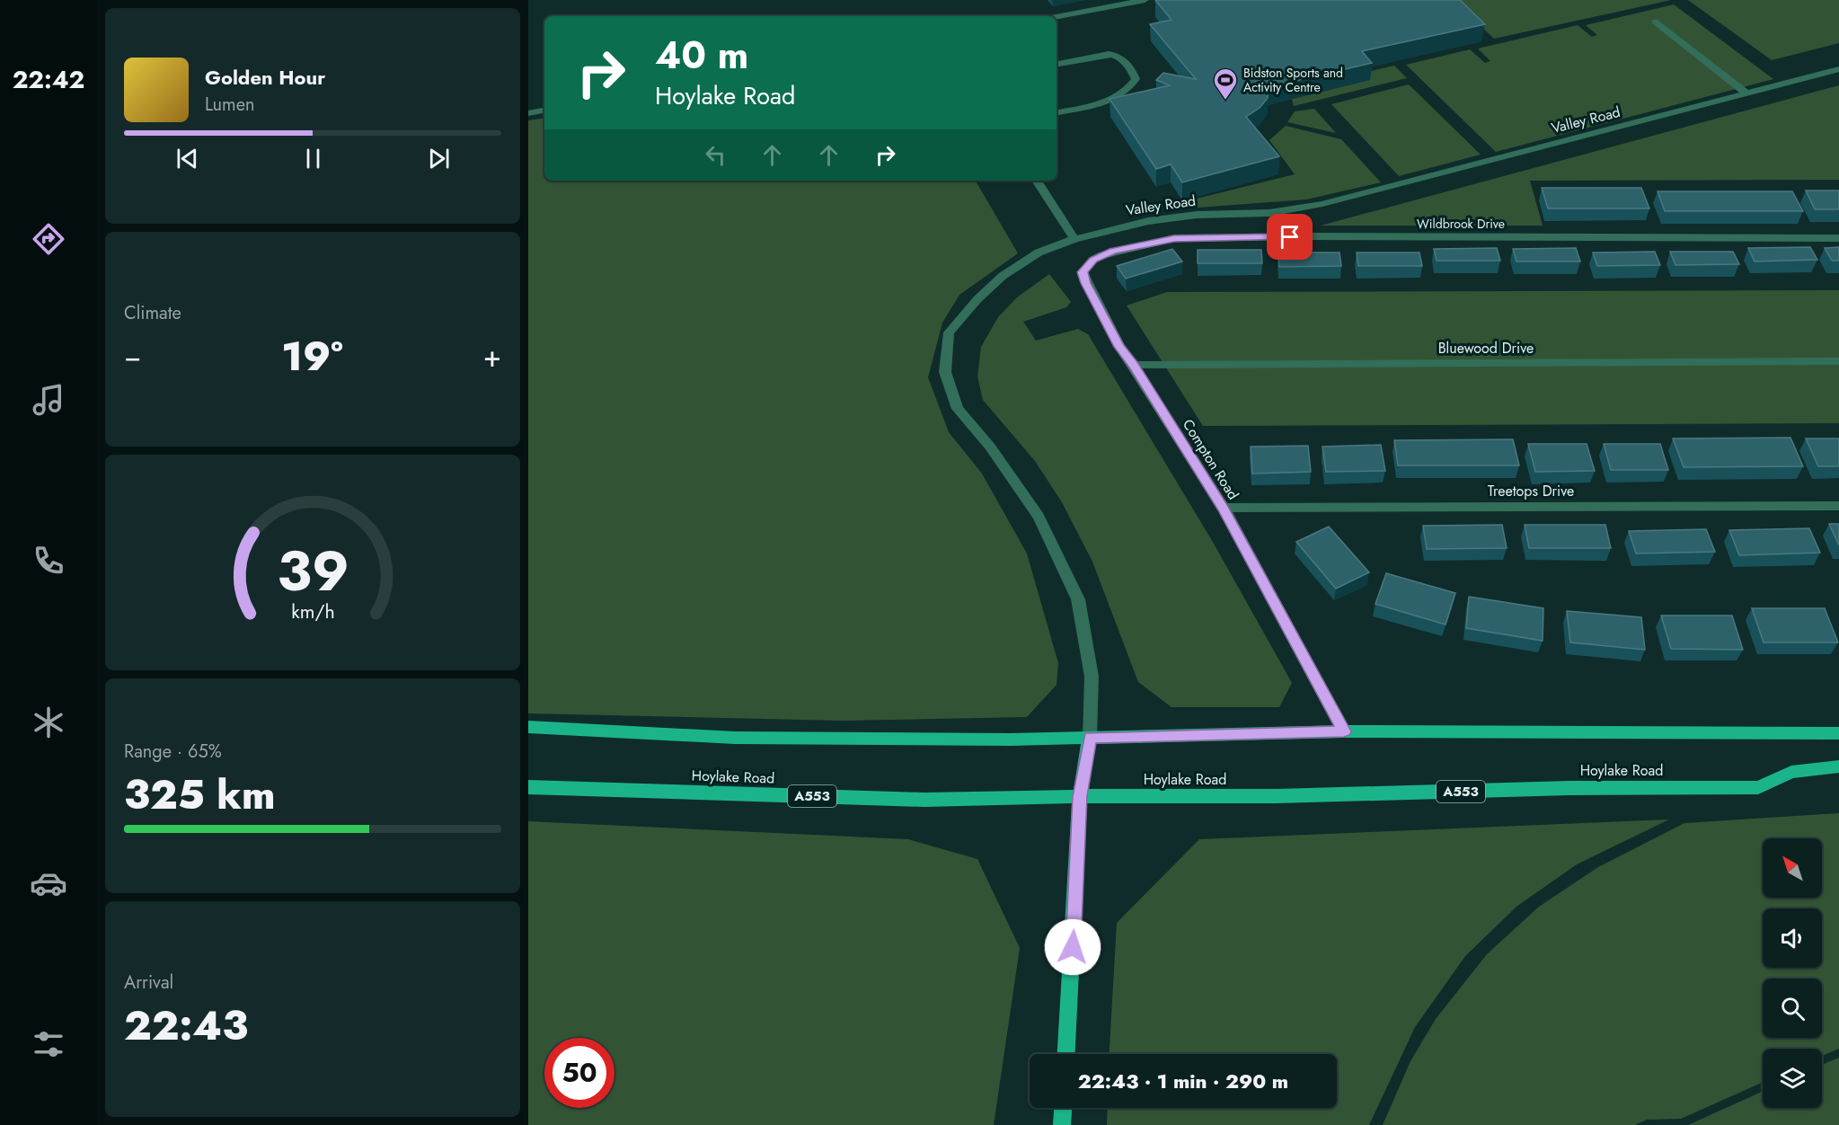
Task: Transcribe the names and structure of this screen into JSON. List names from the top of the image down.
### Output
{
  "streets": {
    "main road": ["Hoylake Road", "A553"],
    "street": [
      "Valley Road",
      "Wildbrook Drive",
      "Bluewood Drive",
      "Compton Road",
      "Treetops Drive"
    ]
  },
  "crossings": [
    ["Wildbrook Drive", "Compton Road"],
    ["Bluewood Drive", "Compton Road"],
    ["Compton Road", "Treetops Drive"]
  ],
  "places": {
    "sports": ["Bidston Sports and Activity Centre"]
  },
  "north": "top left",
  "page": {
    "tabs": "22:42",
    "turn": ["40 m", "Hoylake Road"],
    "song": ["Golden Hour", "Lumen"],
    "tile": [
      "Climate",
      ["Range · 65%", "325 km"],
      ["Arrival", "22:43"]
    ],
    "heat": ["−", "19°", "+"],
    "limit": "50",
    "trip": "22:43 · 1 min · 290 m",
    "gauge": ["39", "km/h"]
  }
}
